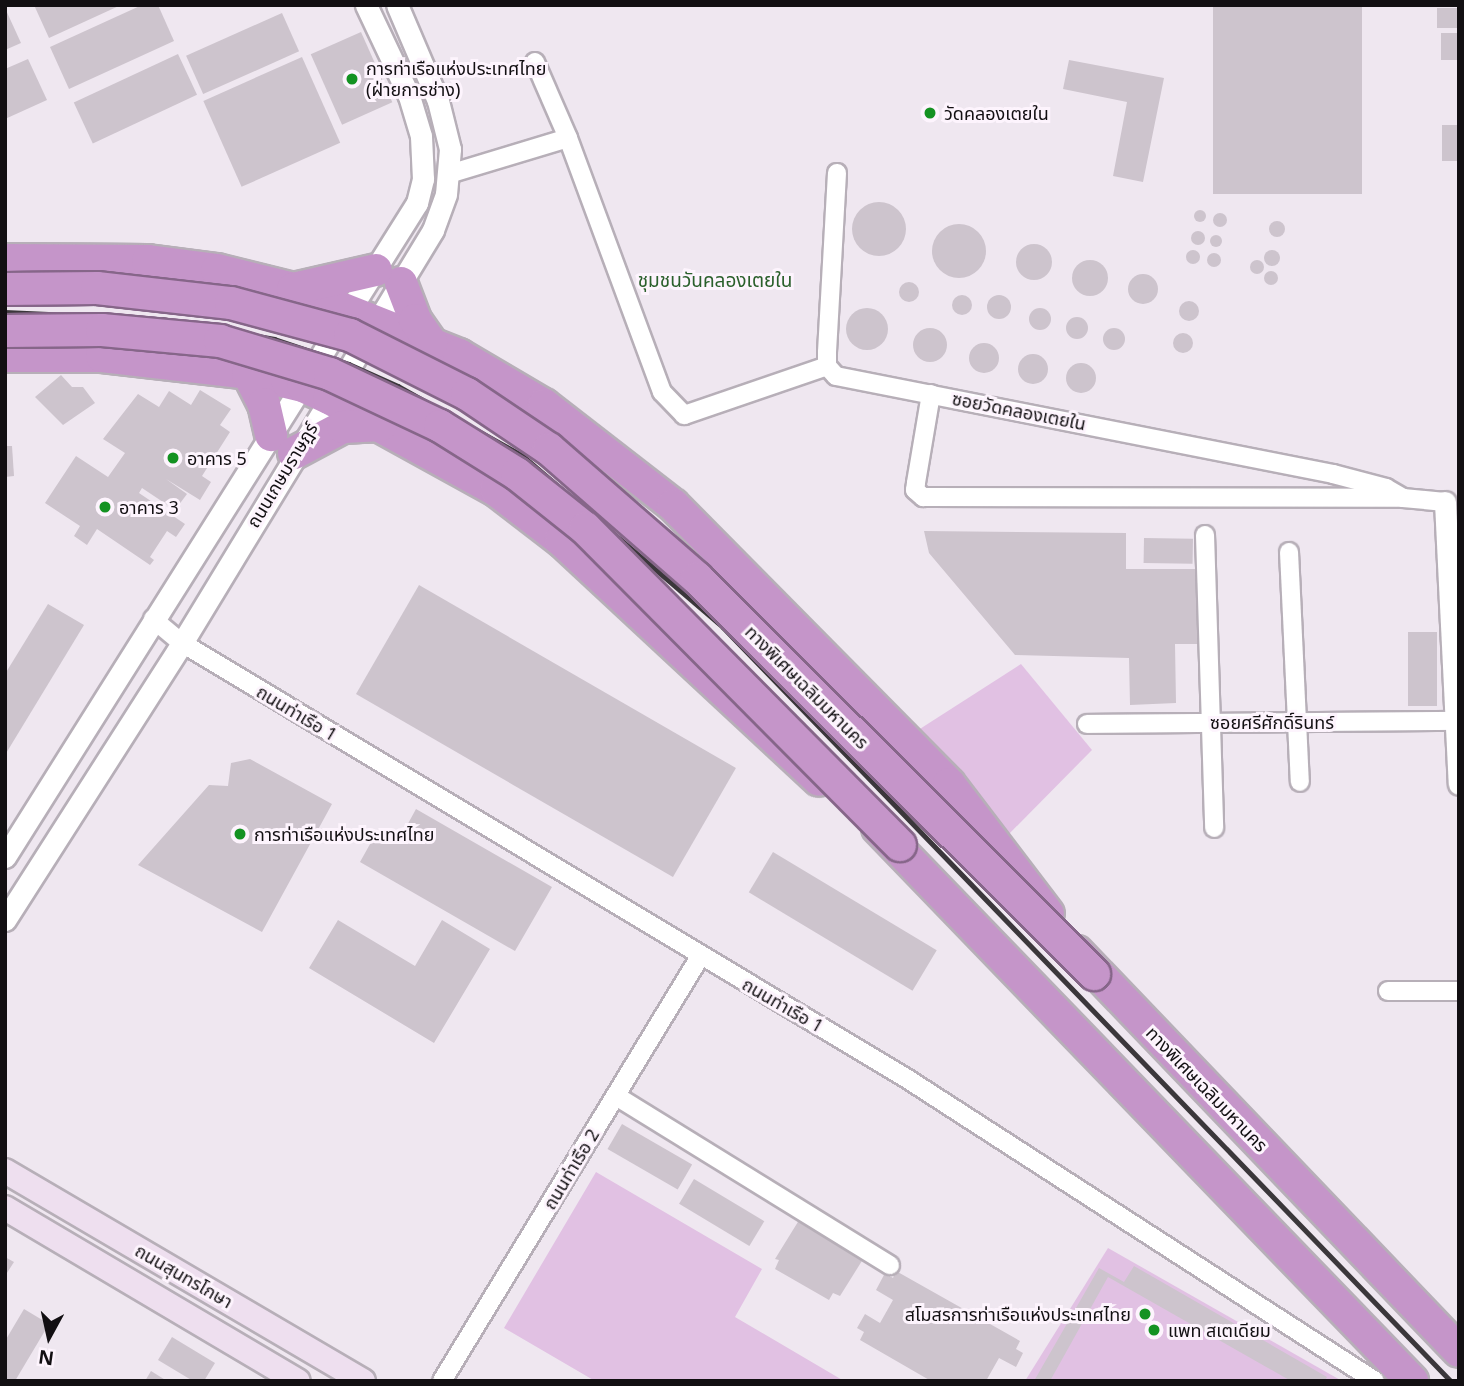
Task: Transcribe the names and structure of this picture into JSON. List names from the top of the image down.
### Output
{
  "streets": {
    "highway": ["ทางพิเศษเฉลิมมหานคร"],
    "main road": ["ถนนสุนทรโกษา"],
    "street": [
      "ซอยวัดคลองเตยใน",
      "ถนนเกษมราษฎร์",
      "ถนนท่าเรือ 1",
      "ซอยศรีศักดิ์รินทร์",
      "ถนนท่าเรือ 2"
    ]
  },
  "crossings": [
    ["ถนนเกษมราษฎร์", "ถนนท่าเรือ 1"],
    ["ถนนท่าเรือ 1", "ถนนท่าเรือ 2"]
  ],
  "districts": ["ชุมชนวันคลองเตยใน"],
  "places": [
    "การท่าเรือแห่งประเทศไทย (ฝ่ายการช่าง)",
    "วัดคลองเตยใน",
    "อาคาร 5",
    "อาคาร 3",
    "การท่าเรือแห่งประเทศไทย",
    "สโมสรการท่าเรือแห่งประเทศไทย",
    "แพท สเตเดียม"
  ],
  "north": "bottom"
}
